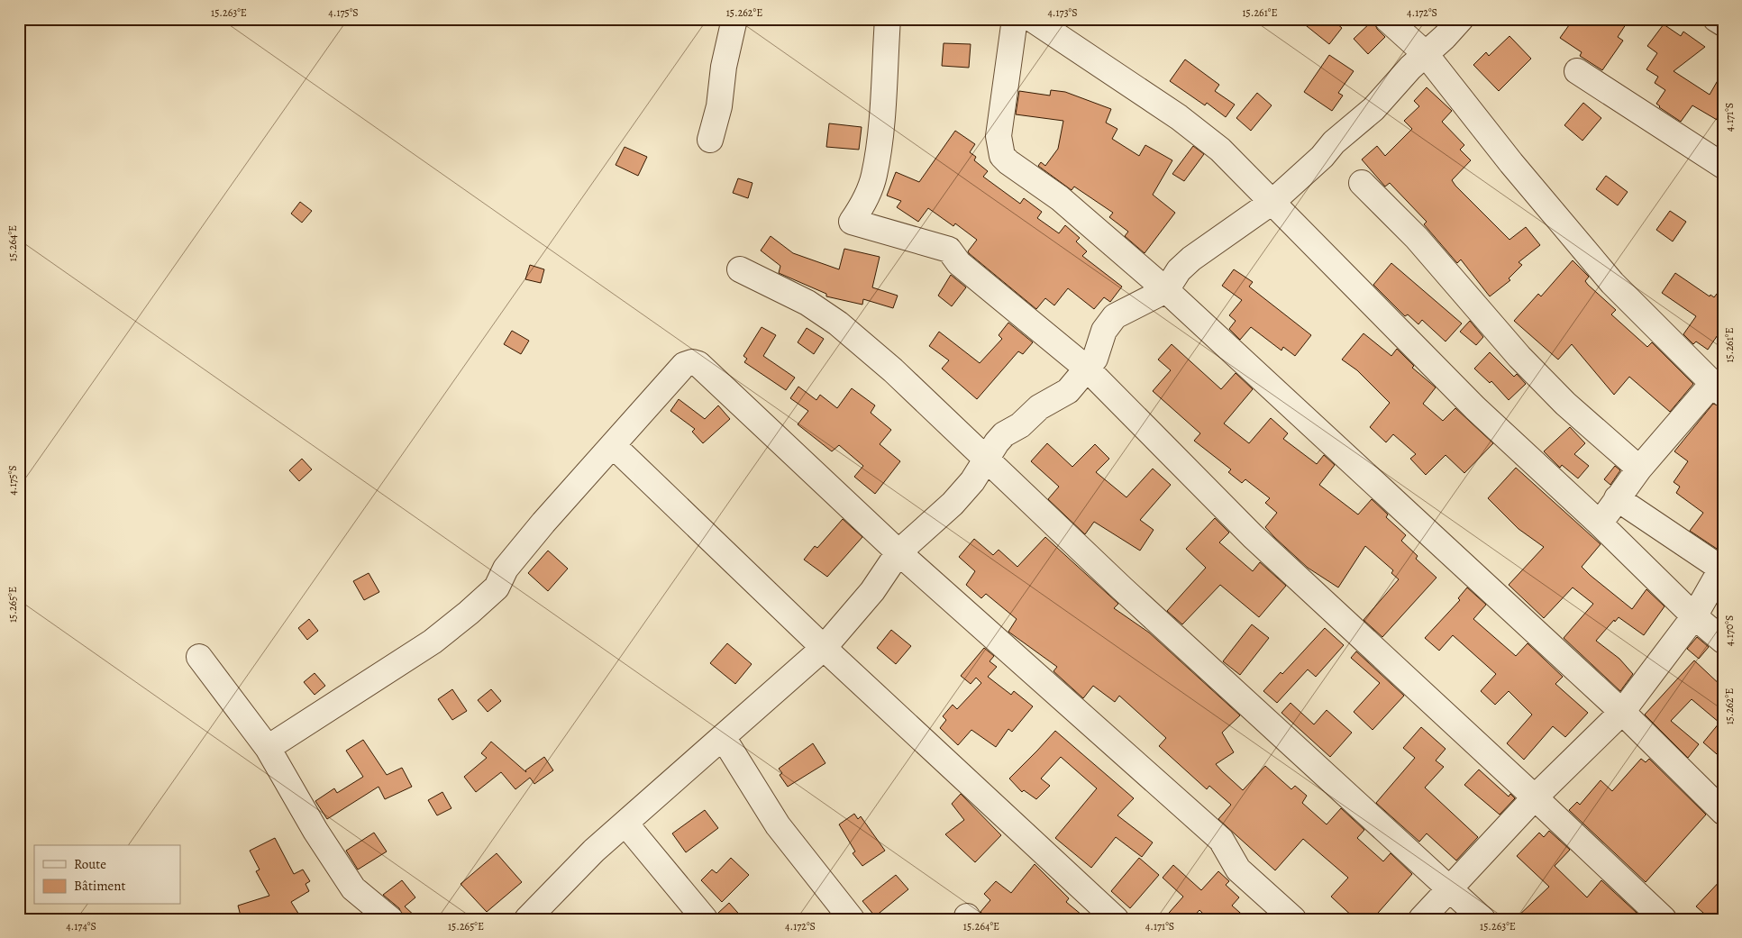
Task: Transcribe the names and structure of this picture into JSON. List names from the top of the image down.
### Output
{
  "legend": ["Route", "Bâtiment"],
  "coordinates": [
    "15.263°E",
    "4.175°S",
    "15.262°E",
    "4.173°S",
    "15.261°E",
    "4.172°S",
    "4.171°S",
    "15.264°E",
    "15.265°E",
    "4.170°S",
    "4.174°S"
  ]
}
